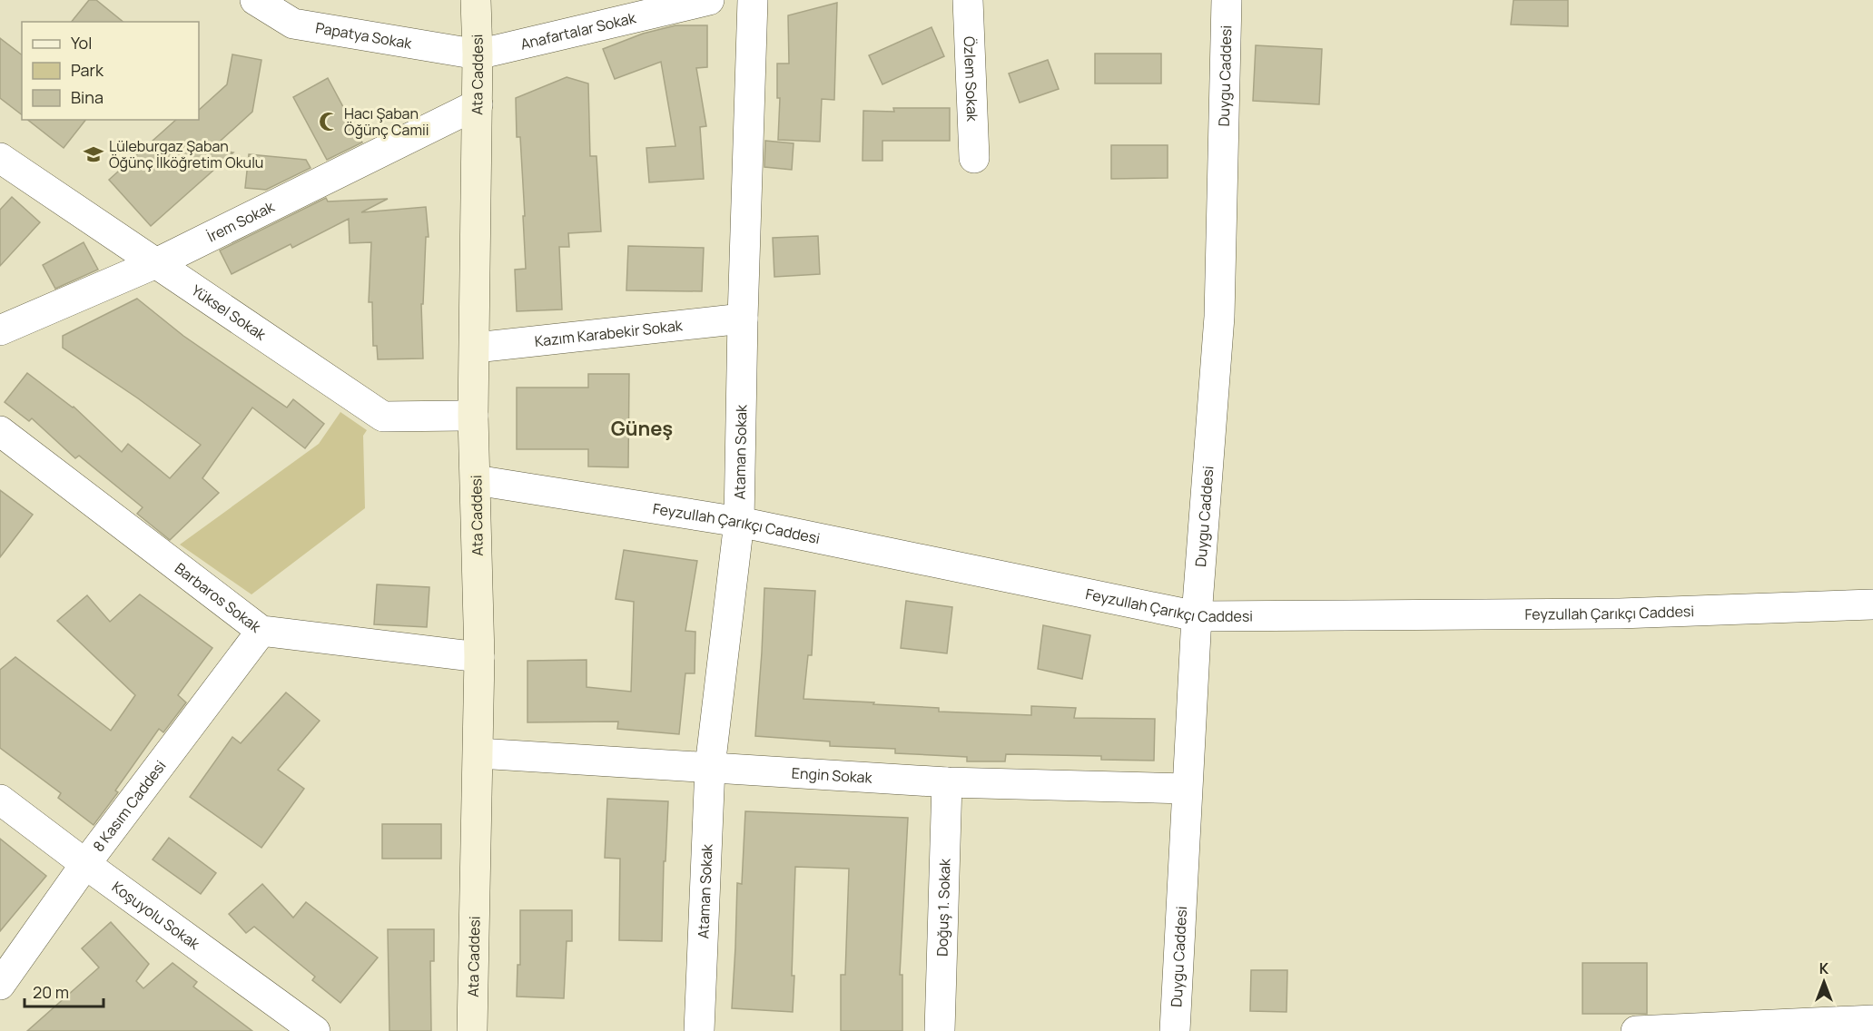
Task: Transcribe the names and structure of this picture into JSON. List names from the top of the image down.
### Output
{
  "streets": {
    "street": [
      "Anafartalar Sokak",
      "Papatya Sokak",
      "Ata Caddesi",
      "Duygu Caddesi",
      "Özlem Sokak",
      "İrem Sokak",
      "Yüksel Sokak",
      "Kazım Karabekir Sokak",
      "Ataman Sokak",
      "Feyzullah Çarıkçı Caddesi",
      "Barbaros Sokak",
      "Engin Sokak",
      "8 Kasım Caddesi",
      "Doğuş 1. Sokak",
      "Koşuyolu Sokak"
    ]
  },
  "crossings": [
    ["Anafartalar Sokak", "Papatya Sokak"],
    ["Anafartalar Sokak", "Ata Caddesi"],
    ["Papatya Sokak", "Ata Caddesi"],
    ["Ata Caddesi", "İrem Sokak"],
    ["Ata Caddesi", "Yüksel Sokak"],
    ["Ata Caddesi", "Kazım Karabekir Sokak"],
    ["Ata Caddesi", "Feyzullah Çarıkçı Caddesi"],
    ["Ata Caddesi", "Barbaros Sokak"],
    ["Ata Caddesi", "Engin Sokak"],
    ["Duygu Caddesi", "Feyzullah Çarıkçı Caddesi"],
    ["Duygu Caddesi", "Engin Sokak"],
    ["İrem Sokak", "Yüksel Sokak"],
    ["Kazım Karabekir Sokak", "Ataman Sokak"],
    ["Ataman Sokak", "Feyzullah Çarıkçı Caddesi"],
    ["Ataman Sokak", "Engin Sokak"],
    ["Barbaros Sokak", "8 Kasım Caddesi"],
    ["Engin Sokak", "Doğuş 1. Sokak"],
    ["8 Kasım Caddesi", "Koşuyolu Sokak"]
  ],
  "districts": ["Güneş"],
  "places": {
    "mosque": ["Hacı Şaban Öğünç Camii"],
    "school or university": ["Lüleburgaz Şaban Öğünç İlköğretim Okulu"]
  },
  "legend": ["Yol", "Park", "Bina"],
  "scale_bar": "20 m",
  "north": "top"
}
